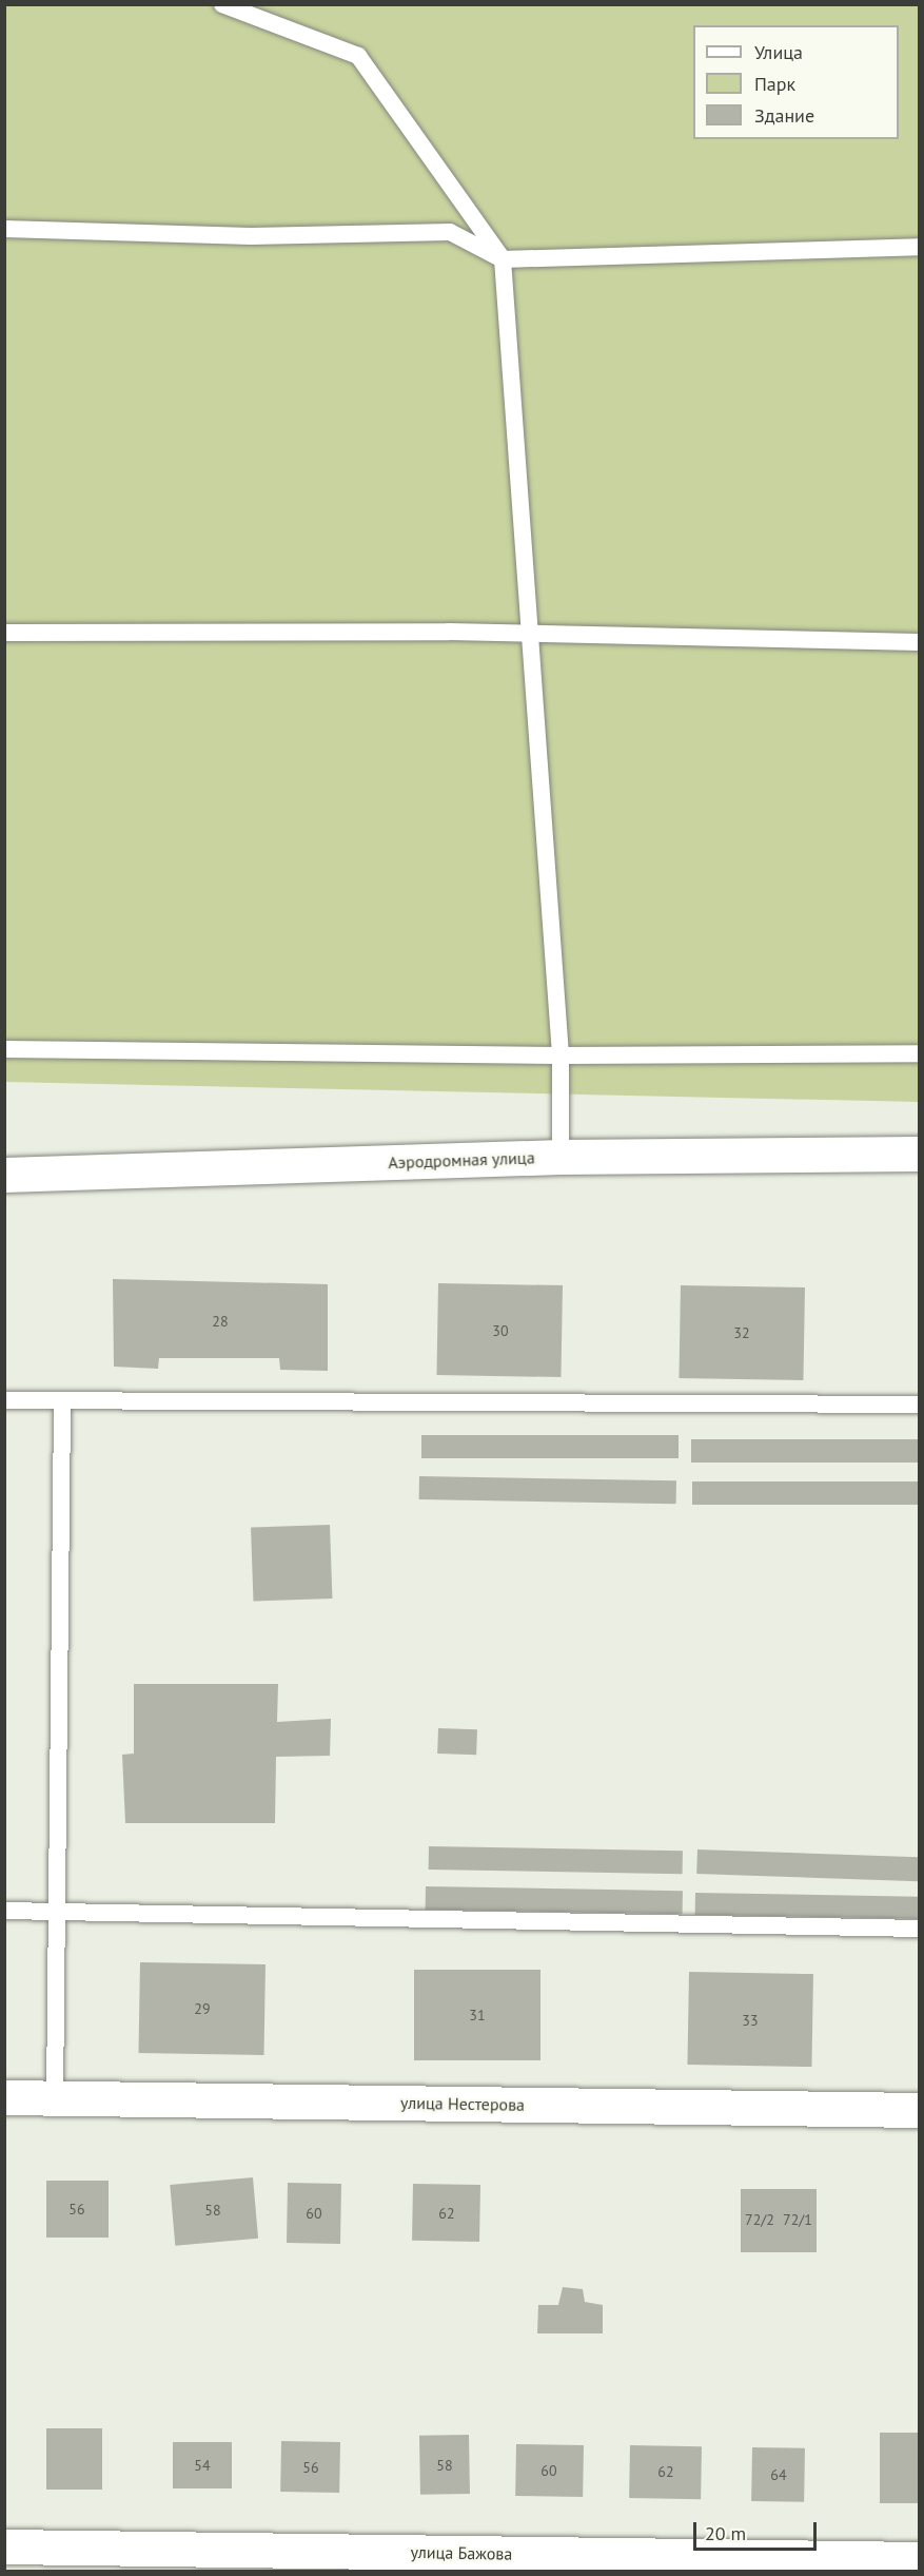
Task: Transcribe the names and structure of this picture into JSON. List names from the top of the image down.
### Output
{
  "streets": {
    "street": ["Аэродромная улица", "улица Нестерова", "улица Бажова"]
  },
  "house_numbers": [
    "28",
    "30",
    "32",
    "29",
    "31",
    "33",
    "56",
    "58",
    "60",
    "62",
    "72/2",
    "72/1",
    "54",
    "58",
    "56",
    "60",
    "62",
    "64"
  ],
  "legend": ["Улица", "Парк", "Здание"],
  "scale_bar": "20 m"
}
